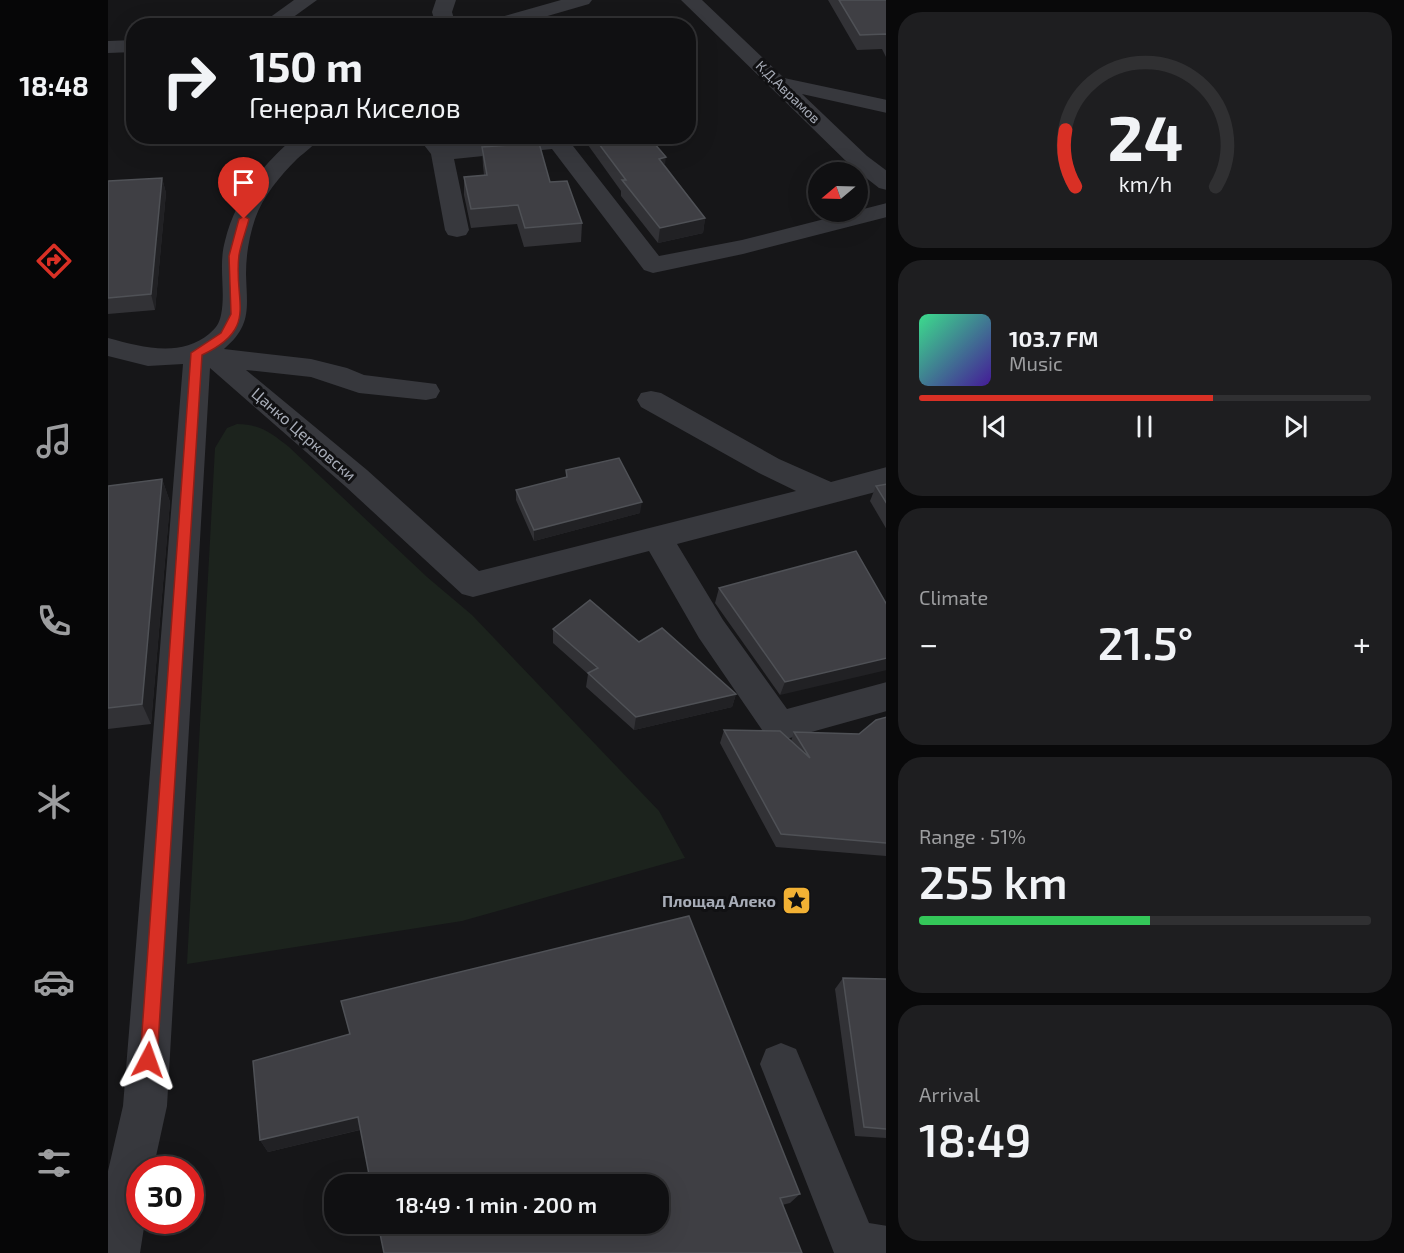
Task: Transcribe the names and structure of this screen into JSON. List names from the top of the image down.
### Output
{
  "streets": {
    "street": ["К.Д.Аврамов", "Цанко Церковски"]
  },
  "places": {
    "place": ["Площад Алеко"]
  },
  "north": "left",
  "page": {
    "tabs": "18:48",
    "turn": ["150 m", "Генерал Киселов"],
    "song": ["103.7 FM", "Music"],
    "tile": [
      "Climate",
      ["Range · 51%", "255 km"],
      ["Arrival", "18:49"]
    ],
    "heat": ["−", "21.5°", "+"],
    "limit": "30",
    "trip": "18:49 · 1 min · 200 m",
    "gauge": ["24", "km/h"]
  }
}
